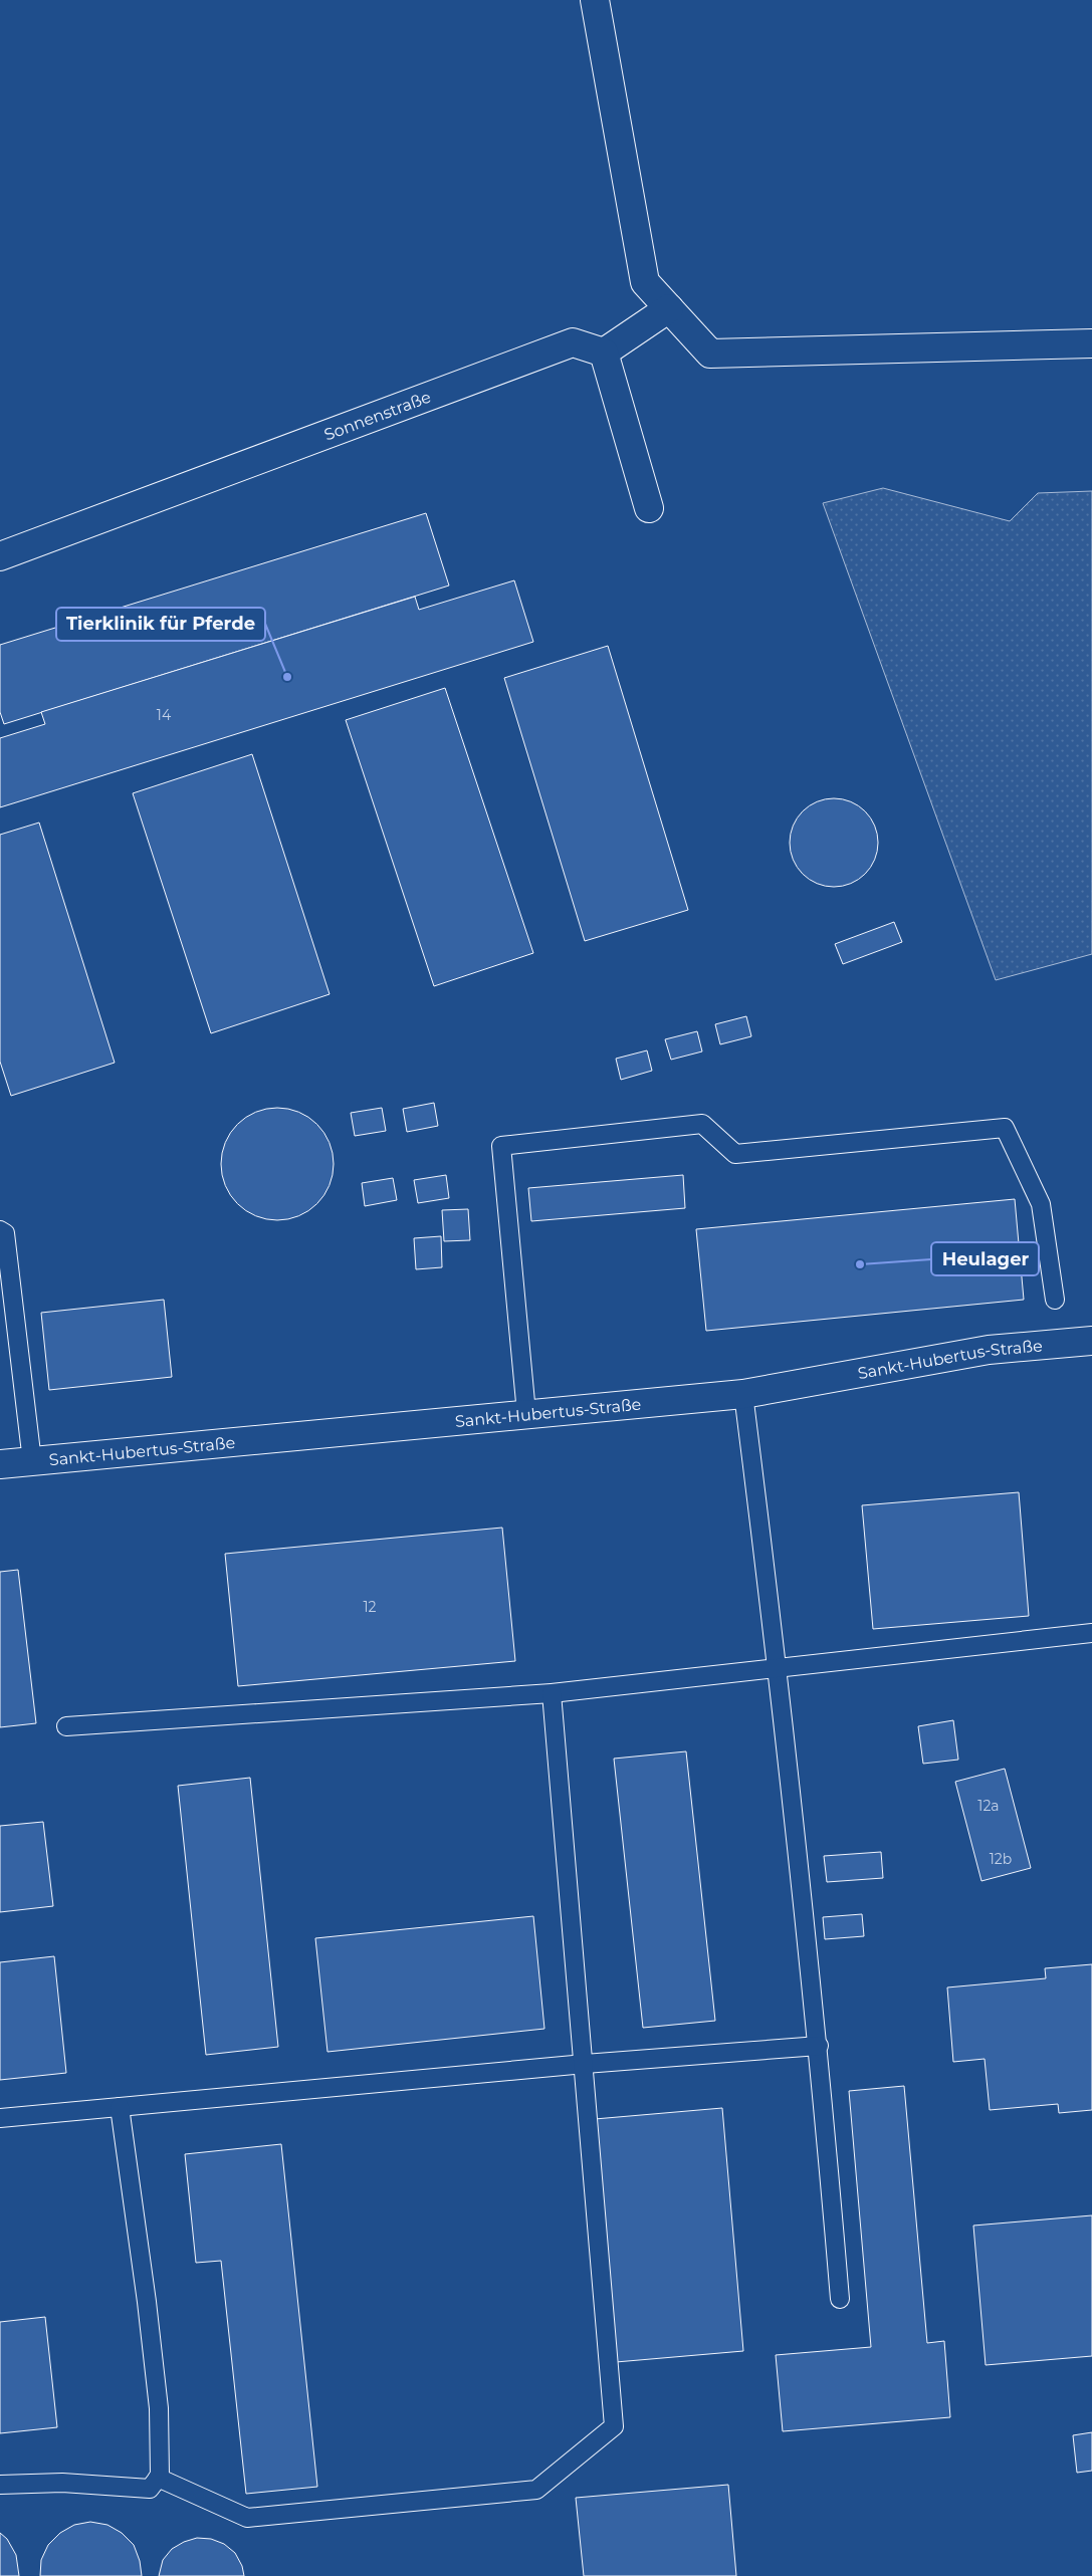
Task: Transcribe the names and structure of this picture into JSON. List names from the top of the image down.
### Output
{
  "streets": {
    "street": ["Sonnenstraße", "Sankt-Hubertus-Straße"]
  },
  "places": ["Tierklinik für Pferde", "Heulager"],
  "house_numbers": [
    "14",
    "12",
    "12a",
    "12b"
  ]
}
